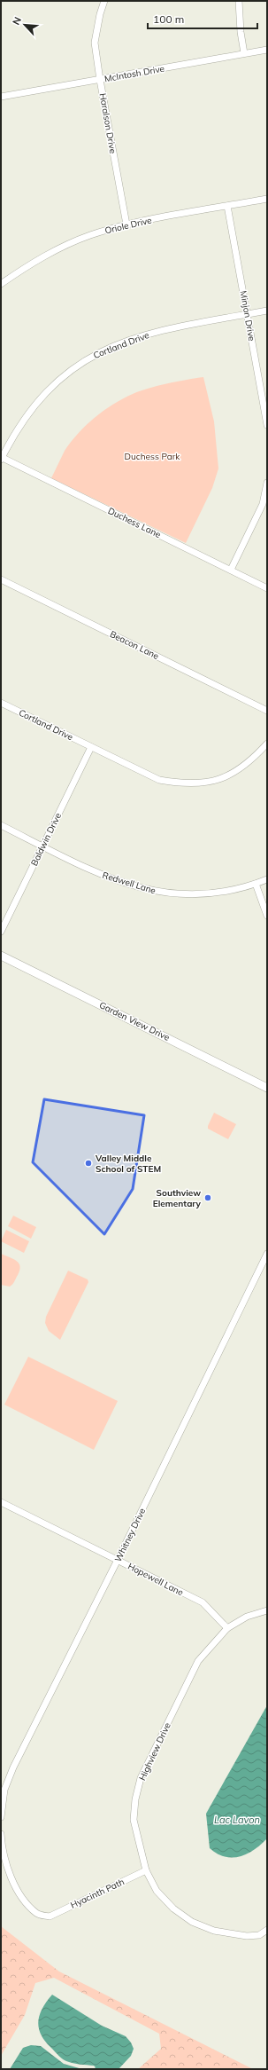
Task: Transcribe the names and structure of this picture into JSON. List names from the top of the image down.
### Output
{
  "streets": {
    "street": [
      "McIntosh Drive",
      "Haralson Drive",
      "Oriole Drive",
      "Minjon Drive",
      "Cortland Drive",
      "Duchess Lane",
      "Beacon Lane",
      "Baldwin Drive",
      "Redwell Lane",
      "Garden View Drive",
      "Whitney Drive",
      "Hopewell Lane",
      "Highview Drive",
      "Hyacinth Path"
    ]
  },
  "crossings": [
    ["McIntosh Drive", "Haralson Drive"],
    ["Haralson Drive", "Oriole Drive"],
    ["Oriole Drive", "Minjon Drive"],
    ["Minjon Drive", "Cortland Drive"],
    ["Cortland Drive", "Duchess Lane"],
    ["Cortland Drive", "Baldwin Drive"],
    ["Baldwin Drive", "Redwell Lane"],
    ["Whitney Drive", "Hopewell Lane"],
    ["Hopewell Lane", "Highview Drive"],
    ["Highview Drive", "Hyacinth Path"]
  ],
  "water": ["Lac Lavon"],
  "parks": ["Duchess Park"],
  "places": ["Valley Middle School of STEM", "Southview Elementary"],
  "scale_bar": "100 m",
  "north": "top left"
}
